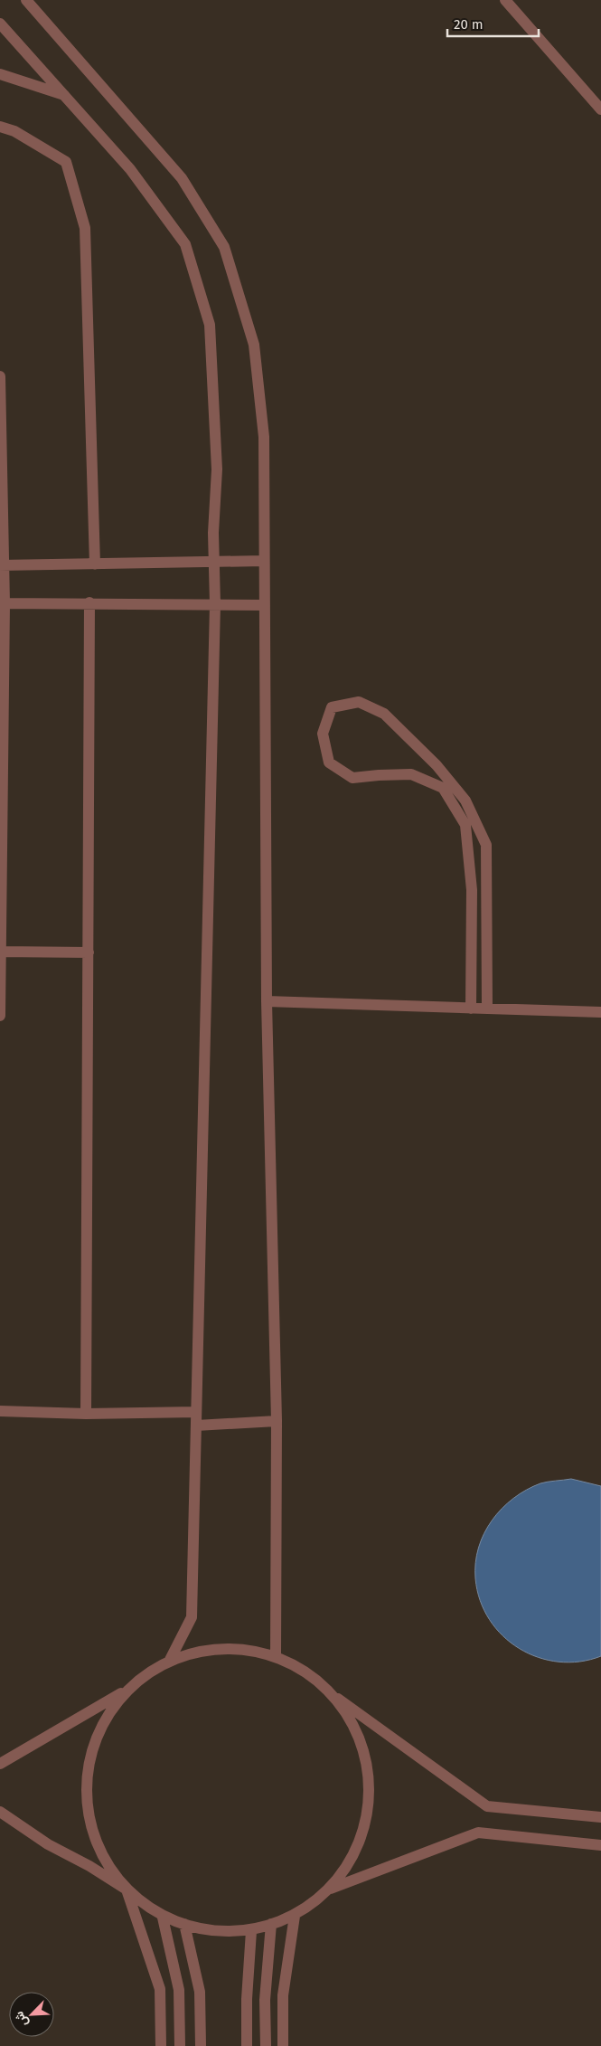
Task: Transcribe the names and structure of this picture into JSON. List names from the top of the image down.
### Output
{
  "scale_bar": "20 m",
  "north": "bottom left"
}
